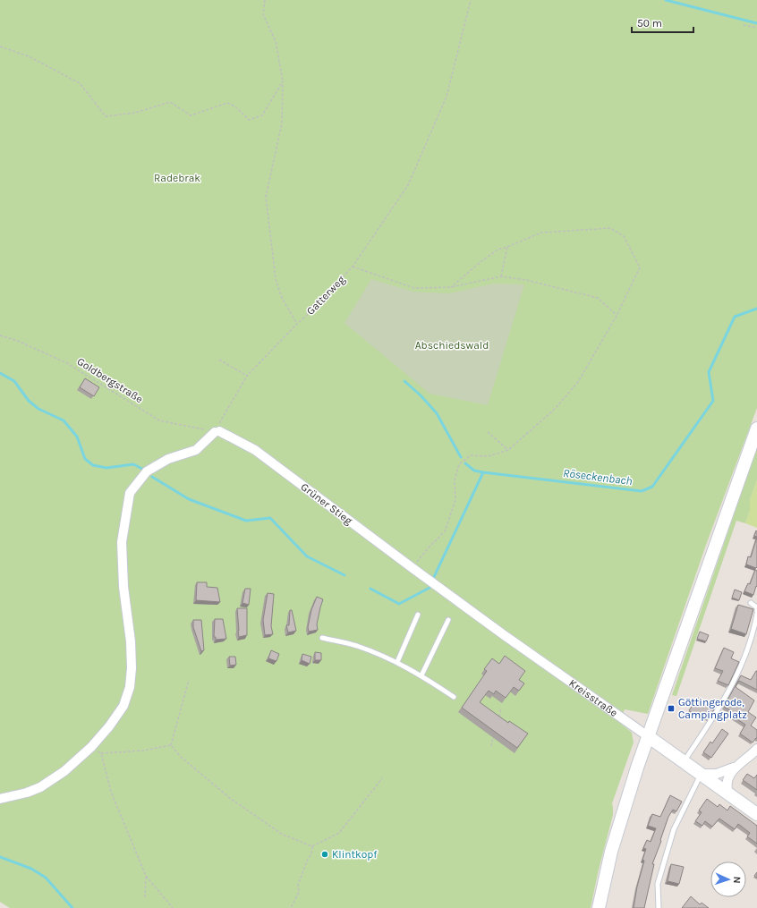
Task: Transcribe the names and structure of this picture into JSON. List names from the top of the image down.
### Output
{
  "streets": {
    "main road": ["Kreisstraße"],
    "street": ["Grüner Stieg"],
    "path": ["Gatterweg", "Goldbergstraße"]
  },
  "crossings": [
    ["Gatterweg", "Goldbergstraße"],
    ["Gatterweg", "Grüner Stieg"],
    ["Goldbergstraße", "Grüner Stieg"],
    ["Grüner Stieg", "Kreisstraße"]
  ],
  "water": ["Röseckenbach"],
  "parks": ["Radebrak", "Abschiedswald"],
  "places": {
    "transit": ["Göttingerode, Campingplatz"],
    "other": ["Klintkopf"]
  },
  "scale_bar": "50 m",
  "north": "right"
}
